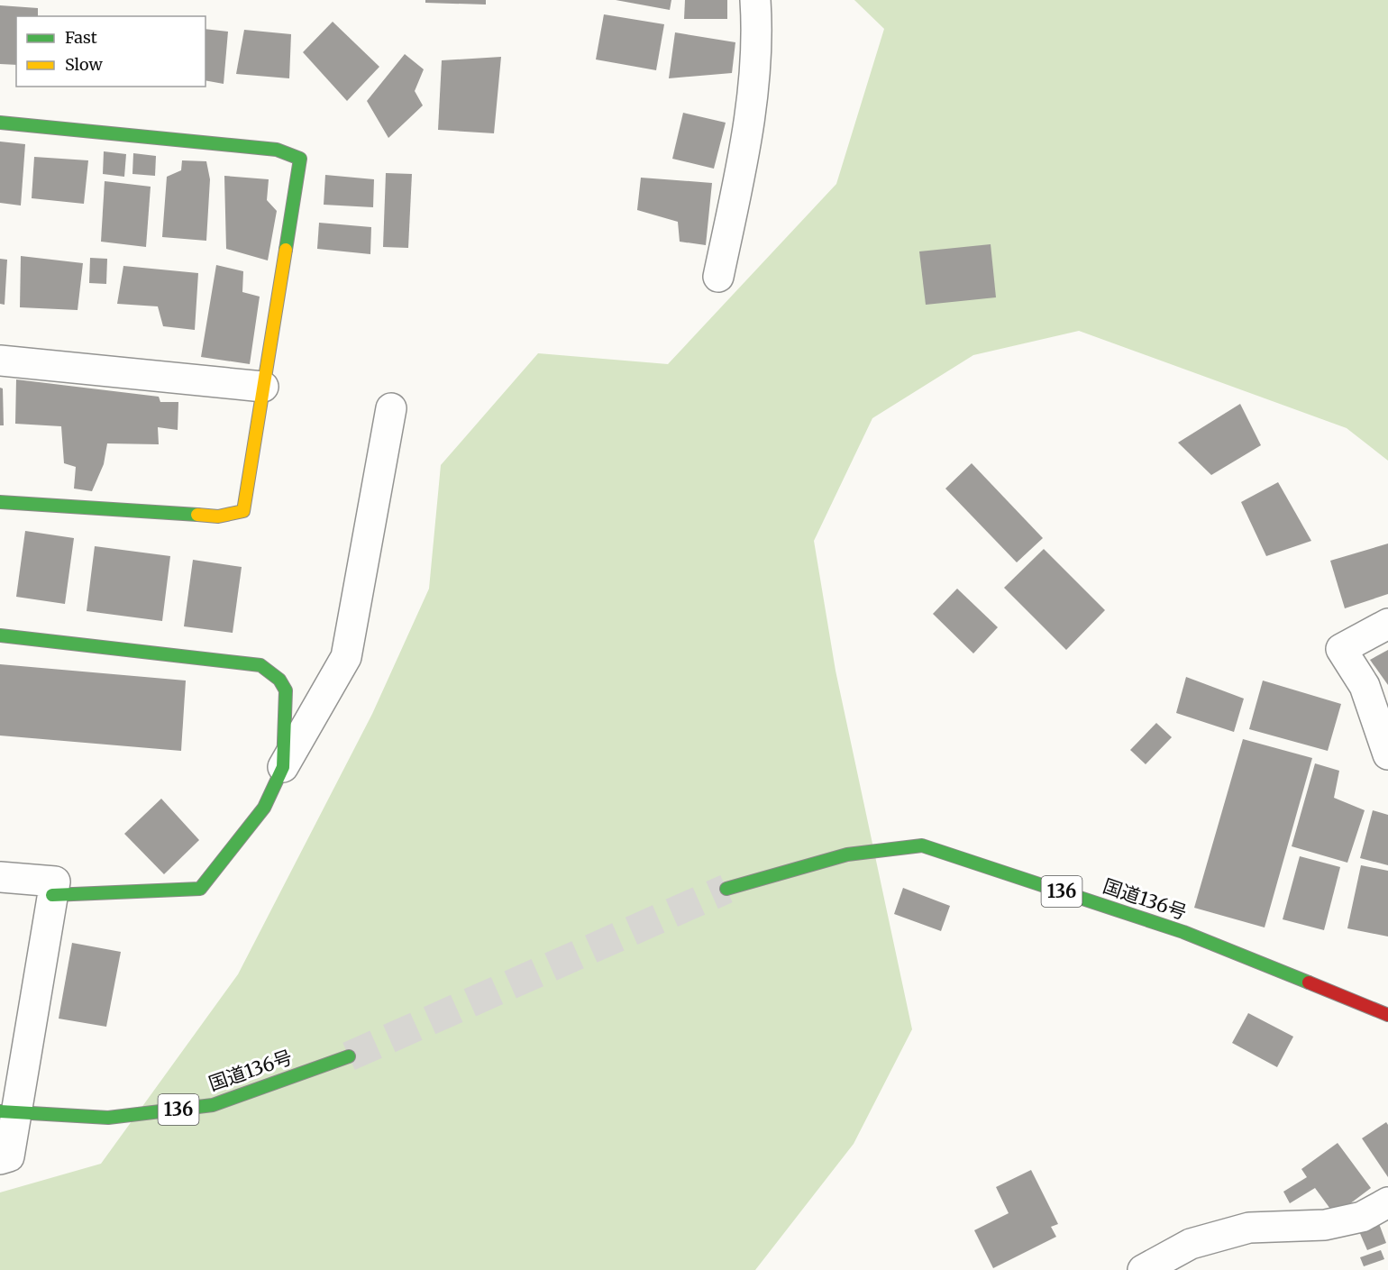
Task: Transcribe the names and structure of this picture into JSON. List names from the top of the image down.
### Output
{
  "streets": {
    "main road": ["136", "国道136号"]
  },
  "legend": ["Fast", "Slow"]
}
